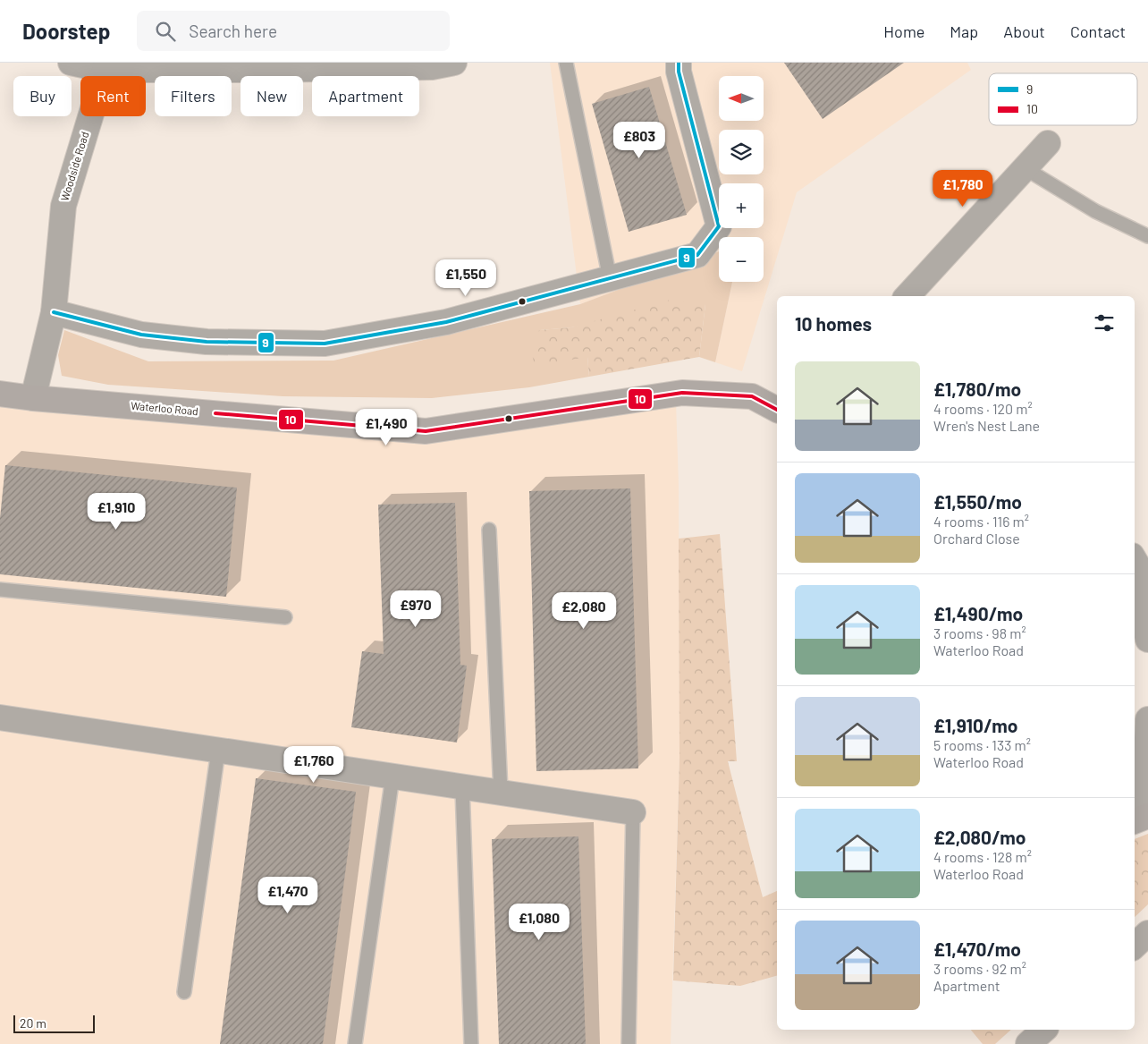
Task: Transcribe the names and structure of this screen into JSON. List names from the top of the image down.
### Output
{
  "streets": {
    "street": ["Woodside Road", "Waterloo Road"]
  },
  "crossings": [
    ["Woodside Road", "Waterloo Road"]
  ],
  "lines": ["transit line 9", "transit line 10"],
  "legend": ["9", "10"],
  "scale_bar": "20 m",
  "north": "left",
  "page": {
    "header": "Doorstep",
    "search": "Search here",
    "nav": [
      "Home",
      "Map",
      "About",
      "Contact"
    ],
    "map_buttons": ["+", "−"],
    "chip": [
      "Buy",
      "Rent",
      "Filters",
      "New",
      "Apartment"
    ],
    "price": [
      "£803",
      "£1,780",
      "£1,550",
      "£1,490",
      "£1,910",
      "£970",
      "£2,080",
      "£1,760",
      "£1,470",
      "£1,080"
    ],
    "heading": "10 homes",
    "list": [
      {
        "name": "£1,780/mo",
        "note": "4 rooms · 120 m² · Wren's Nest Lane"
      },
      {
        "name": "£1,550/mo",
        "note": "4 rooms · 116 m² · Orchard Close"
      },
      {
        "name": "£1,490/mo",
        "note": "3 rooms · 98 m² · Waterloo Road"
      },
      {
        "name": "£1,910/mo",
        "note": "5 rooms · 133 m² · Waterloo Road"
      },
      {
        "name": "£2,080/mo",
        "note": "4 rooms · 128 m² · Waterloo Road"
      },
      {
        "name": "£1,470/mo",
        "note": "3 rooms · 92 m² · Apartment"
      }
    ],
    "scale": "20 m"
  }
}
